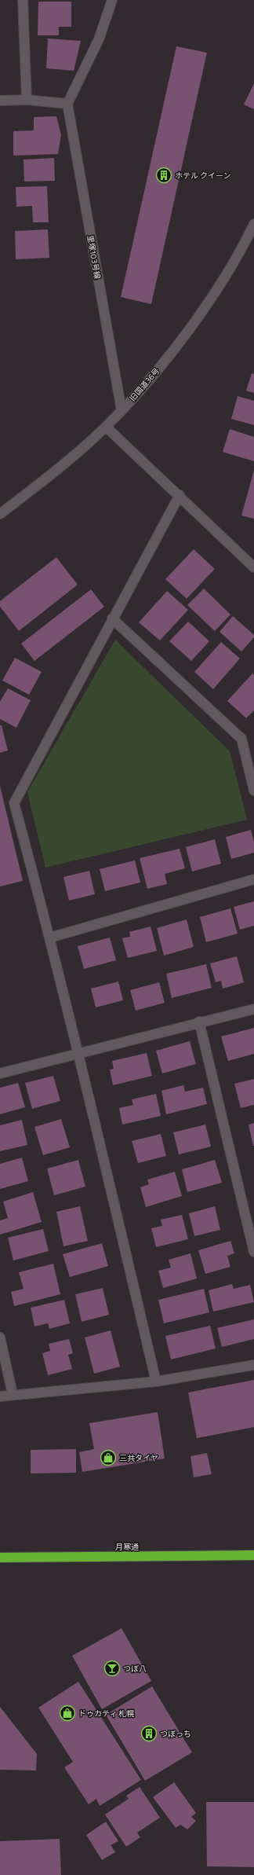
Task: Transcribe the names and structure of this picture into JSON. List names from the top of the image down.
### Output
{
  "streets": {
    "highway": ["月寒通"],
    "street": ["里塚103号線", "旧国道36号"]
  },
  "crossings": [
    ["里塚103号線", "旧国道36号"]
  ],
  "places": {
    "building": ["ホテル クイーン", "つぼっち"],
    "shop": ["三共タイヤ", "ドゥカティ 札幌"],
    "bar": ["つぼ八"]
  }
}
